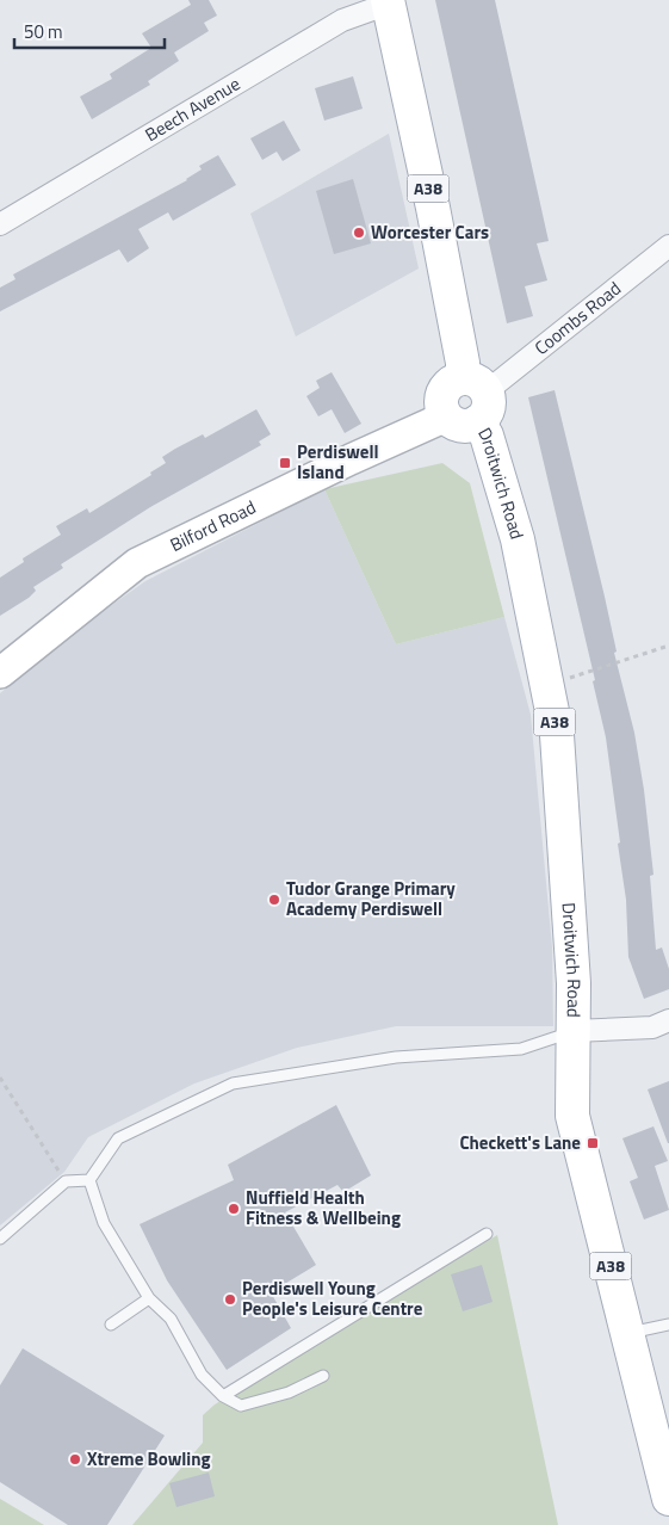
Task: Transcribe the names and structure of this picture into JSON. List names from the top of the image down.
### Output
{
  "streets": {
    "main road": ["A38", "Droitwich Road", "Bilford Road"],
    "street": ["Beech Avenue", "Coombs Road"]
  },
  "crossings": [
    ["Beech Avenue", "Droitwich Road"],
    ["Coombs Road", "Droitwich Road"]
  ],
  "places": {
    "other": [
      "Worcester Cars",
      "Tudor Grange Primary Academy Perdiswell",
      "Nuffield Health Fitness & Wellbeing",
      "Perdiswell Young People's Leisure Centre",
      "Xtreme Bowling"
    ],
    "transit": ["Perdiswell Island", "Checkett's Lane"]
  },
  "scale_bar": "50 m"
}
